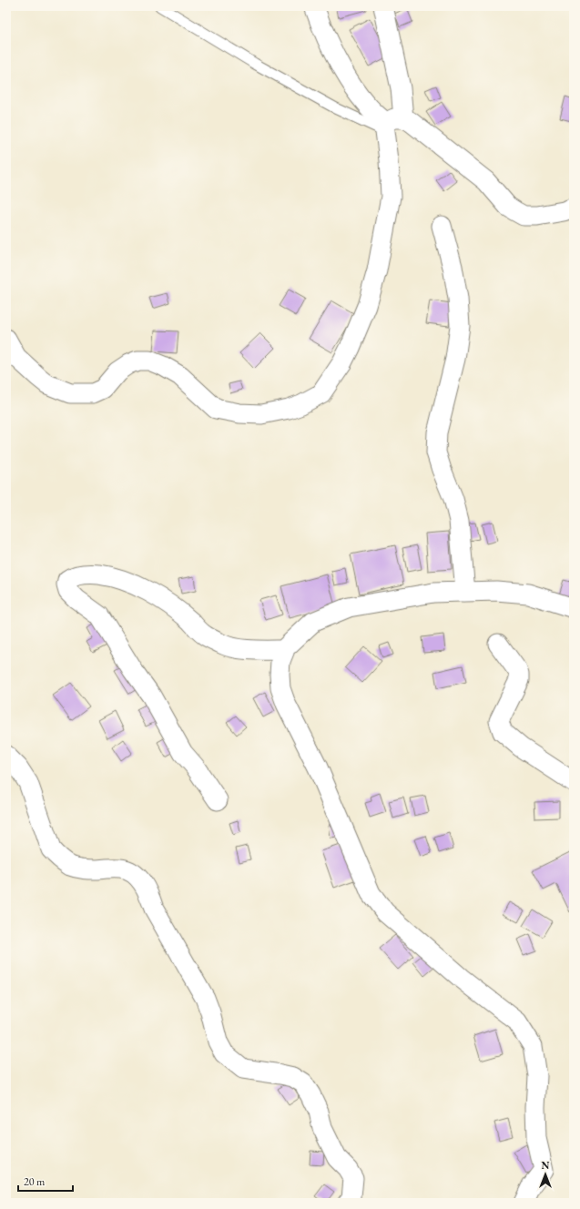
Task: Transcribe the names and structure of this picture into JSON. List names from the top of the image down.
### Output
{
  "scale_bar": "20 m",
  "north": "top"
}
